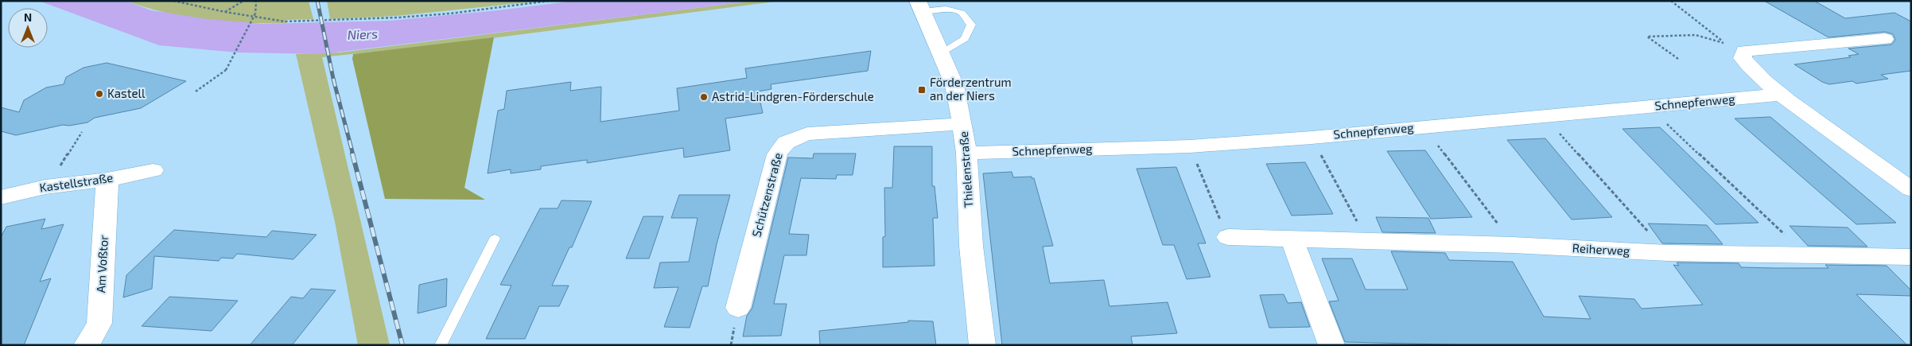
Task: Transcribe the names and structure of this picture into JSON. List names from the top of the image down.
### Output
{
  "streets": {
    "street": [
      "Schnepfenweg",
      "Thielenstraße",
      "Kastellstraße",
      "Schützenstraße",
      "Reiherweg",
      "Am Voßtor"
    ]
  },
  "crossings": [
    ["Schnepfenweg", "Thielenstraße"],
    ["Thielenstraße", "Schützenstraße"],
    ["Kastellstraße", "Am Voßtor"]
  ],
  "water": ["Niers"],
  "places": {
    "transit": ["Förderzentrum an der Niers"],
    "other": ["Kastell", "Astrid-Lindgren-Förderschule"]
  },
  "north": "top"
}
